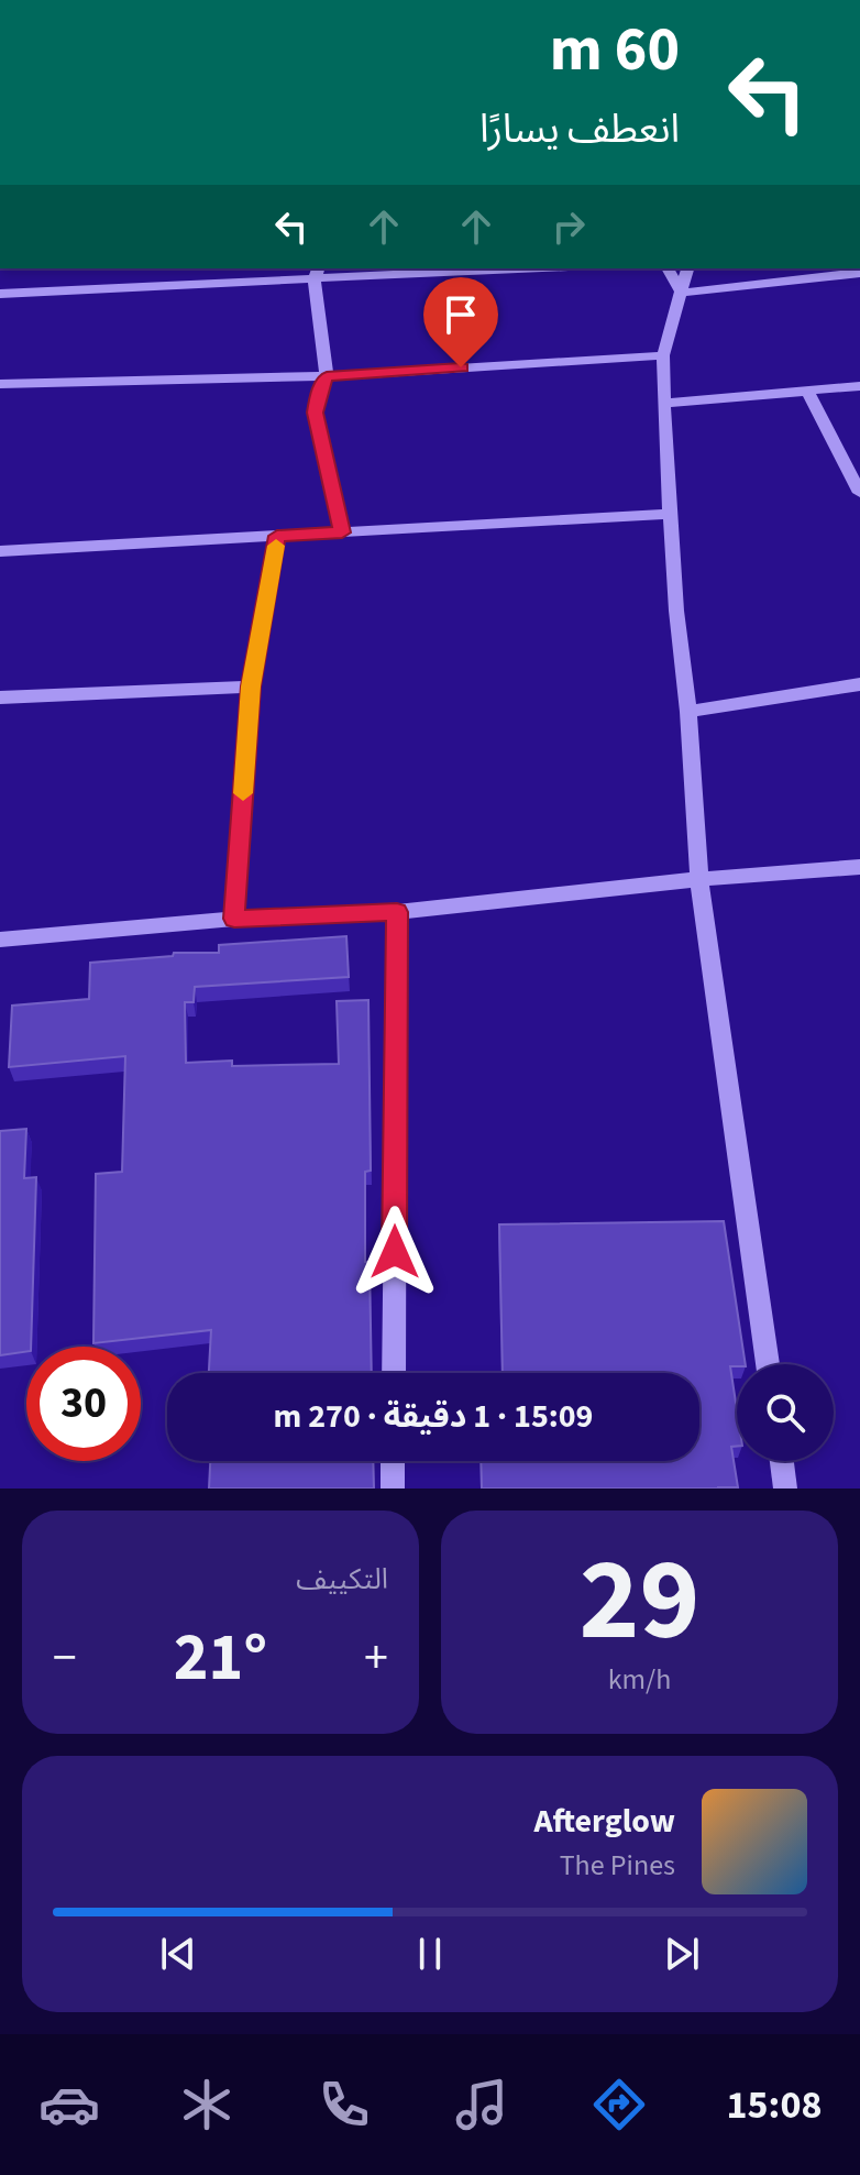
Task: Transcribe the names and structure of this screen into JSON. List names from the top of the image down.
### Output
{
  "page": {
    "turn": ["60 m", "انعطف يسارًا"],
    "limit": "30",
    "trip": "15:09 · 1 دقيقة · 270 m",
    "tile": [
      ["29", "km/h"],
      "التكييف"
    ],
    "heat": ["−", "21°", "+"],
    "song": ["Afterglow", "The Pines"],
    "tabs": "15:08"
  }
}
